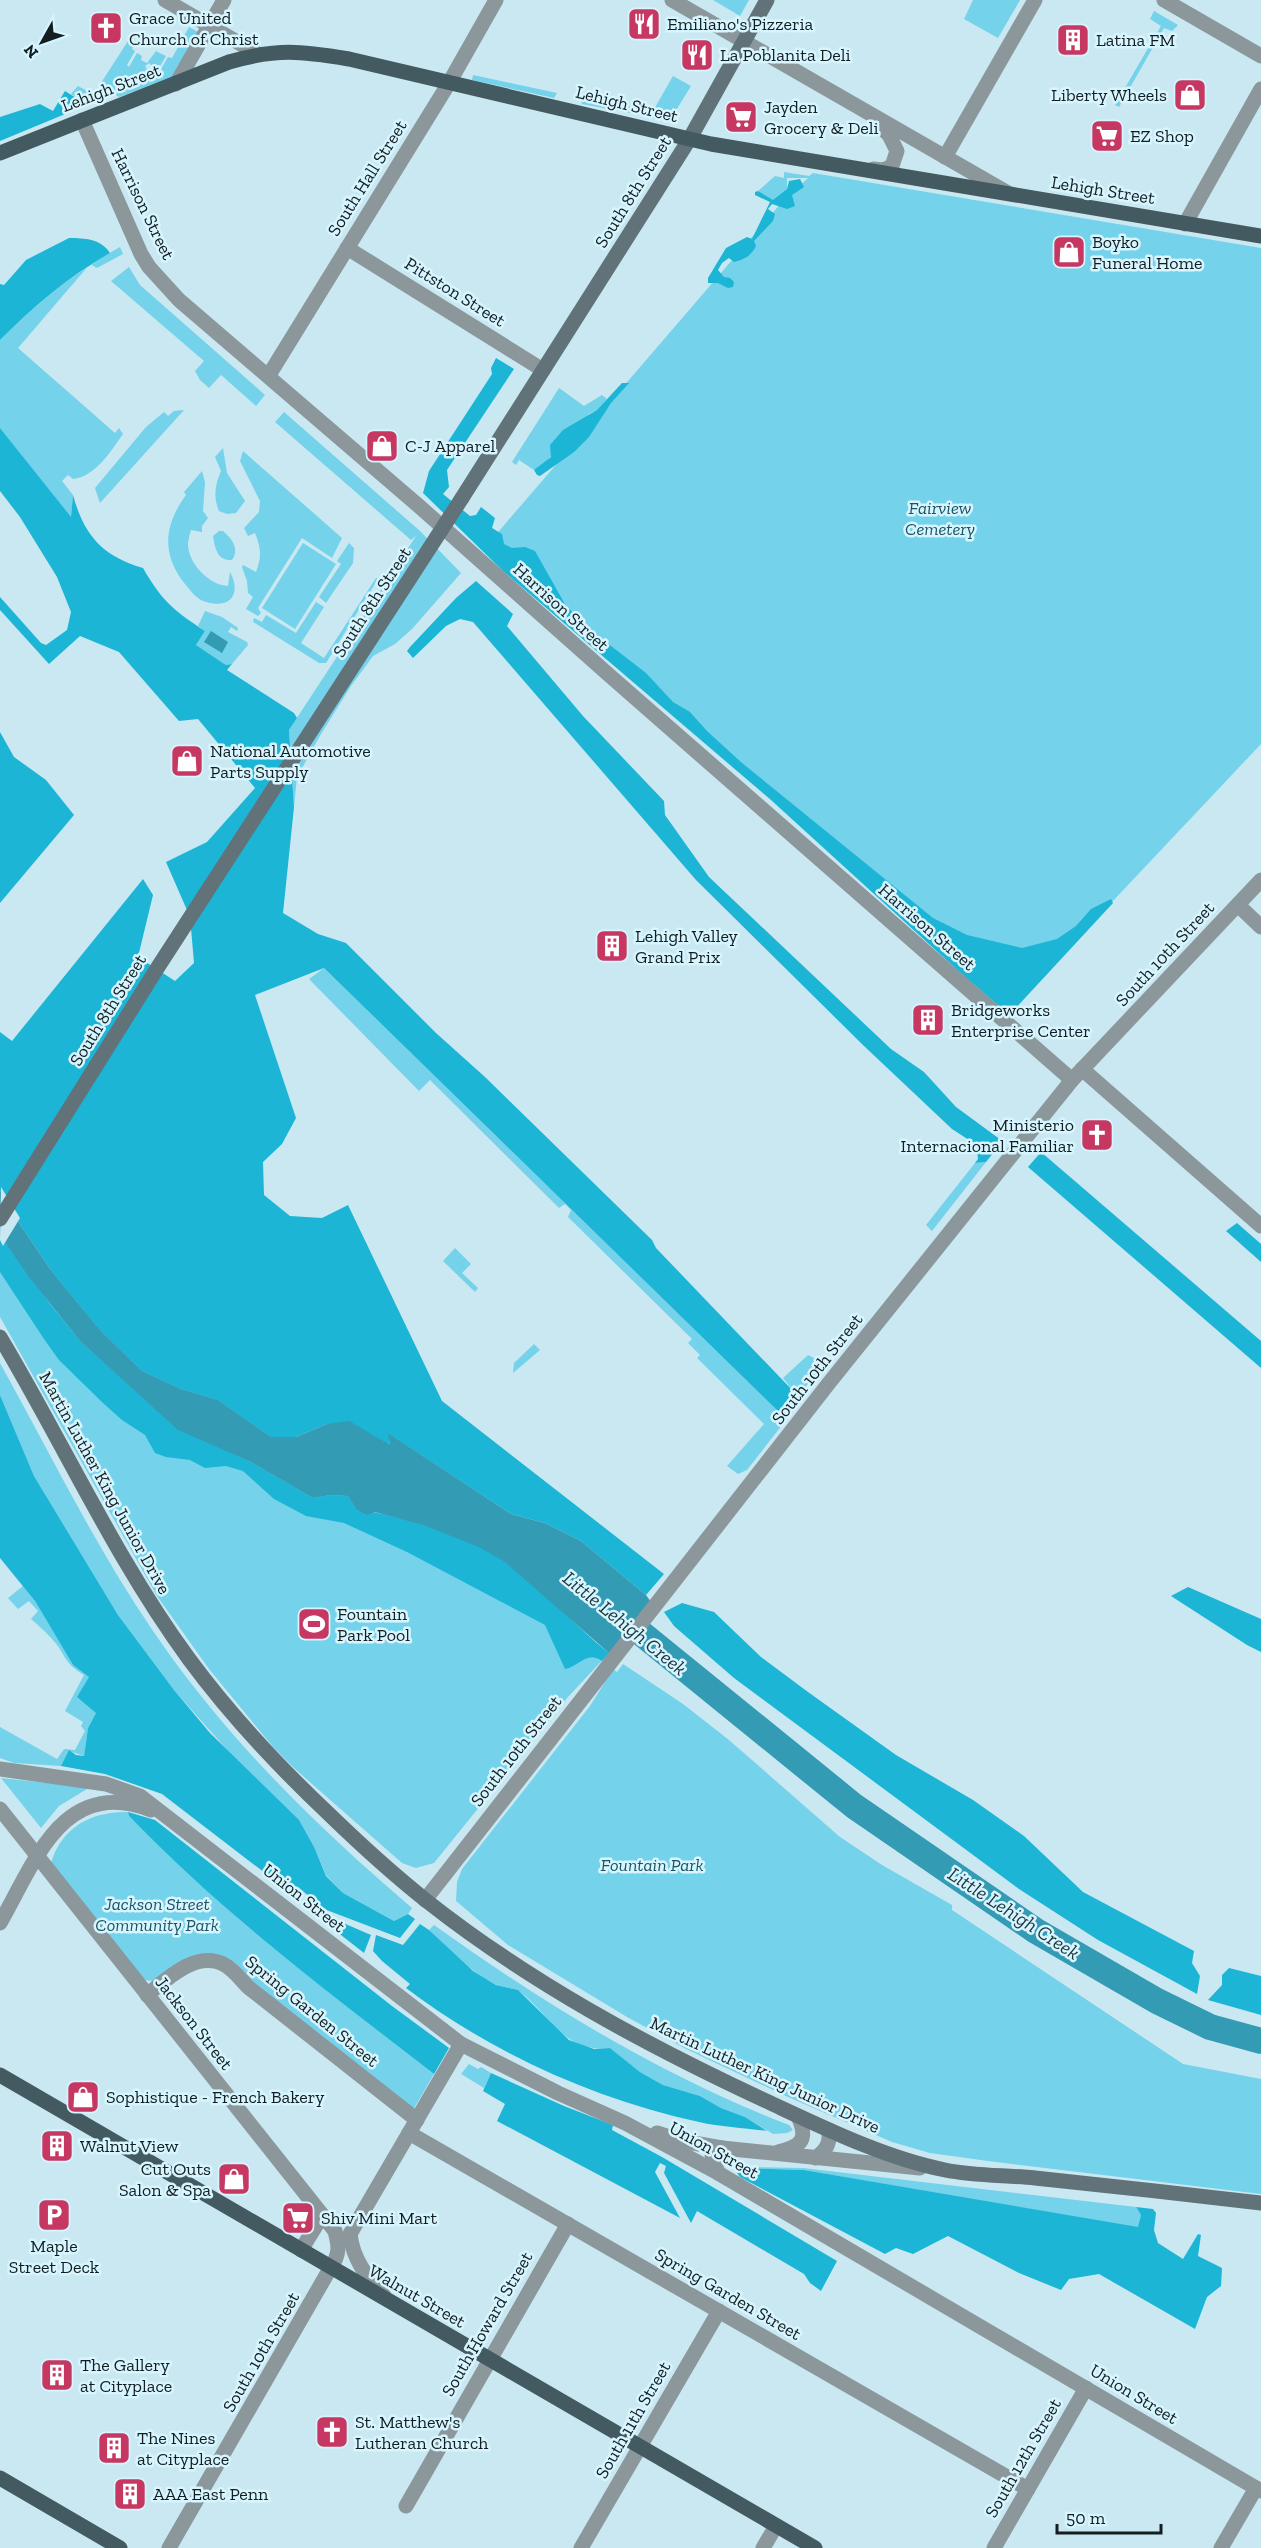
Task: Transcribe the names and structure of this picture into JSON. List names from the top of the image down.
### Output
{
  "streets": {
    "main road": [
      "Lehigh Street",
      "South 8th Street",
      "Martin Luther King Junior Drive",
      "Walnut Street"
    ],
    "street": [
      "South Hall Street",
      "Harrison Street",
      "Pittston Street",
      "South 10th Street",
      "Union Street",
      "Spring Garden Street",
      "Jackson Street",
      "South Howard Street",
      "South 11th Street",
      "South 12th Street"
    ]
  },
  "crossings": [
    ["Lehigh Street", "South Hall Street"],
    ["Lehigh Street", "South 8th Street"],
    ["Lehigh Street", "Harrison Street"],
    ["South Hall Street", "Harrison Street"],
    ["South Hall Street", "Pittston Street"],
    ["South 8th Street", "Pittston Street"],
    ["Harrison Street", "South 10th Street"],
    ["South 10th Street", "Martin Luther King Junior Drive"],
    ["South 10th Street", "Walnut Street"],
    ["Union Street", "Jackson Street"],
    ["Union Street", "South 12th Street"],
    ["Spring Garden Street", "Jackson Street"],
    ["Spring Garden Street", "South Howard Street"],
    ["Spring Garden Street", "South 11th Street"],
    ["Spring Garden Street", "South 12th Street"],
    ["Walnut Street", "South Howard Street"],
    ["Walnut Street", "South 11th Street"]
  ],
  "water": ["Little Lehigh Creek"],
  "parks": ["Fairview Cemetery", "Fountain Park", "Jackson Street Community Park"],
  "places": {
    "restaurant": ["Emiliano's Pizzeria", "La Poblanita Deli"],
    "church": ["Grace United Church of Christ", "Ministerio Internacional Familiar", "St. Matthew's Lutheran Church"],
    "building": [
      "Latina FM",
      "Lehigh Valley Grand Prix",
      "Bridgeworks Enterprise Center",
      "Walnut View",
      "The Gallery at Cityplace",
      "The Nines at Cityplace",
      "AAA East Penn"
    ],
    "shop": [
      "Liberty Wheels",
      "Boyko Funeral Home",
      "C-J Apparel",
      "National Automotive Parts Supply",
      "Sophistique - French Bakery",
      "Cut Outs Salon & Spa"
    ],
    "supermarket": ["Jayden Grocery & Deli", "EZ Shop", "Shiv Mini Mart"],
    "sports": ["Fountain Park Pool"],
    "parking": ["Maple Street Deck"]
  },
  "scale_bar": "50 m",
  "north": "bottom left"
}
